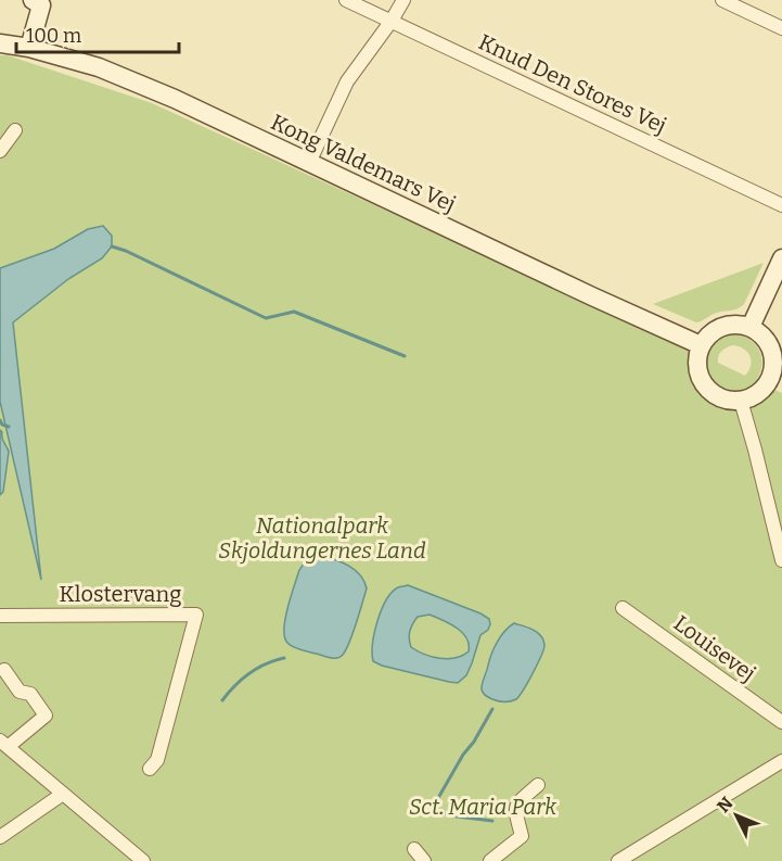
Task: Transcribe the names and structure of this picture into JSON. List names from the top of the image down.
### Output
{
  "streets": {
    "main road": ["Kong Valdemars Vej"],
    "street": ["Knud Den Stores Vej", "Klostervang", "Louisevej"]
  },
  "parks": ["Nationalpark Skjoldungernes Land", "Sct. Maria Park"],
  "scale_bar": "100 m",
  "north": "top left"
}
